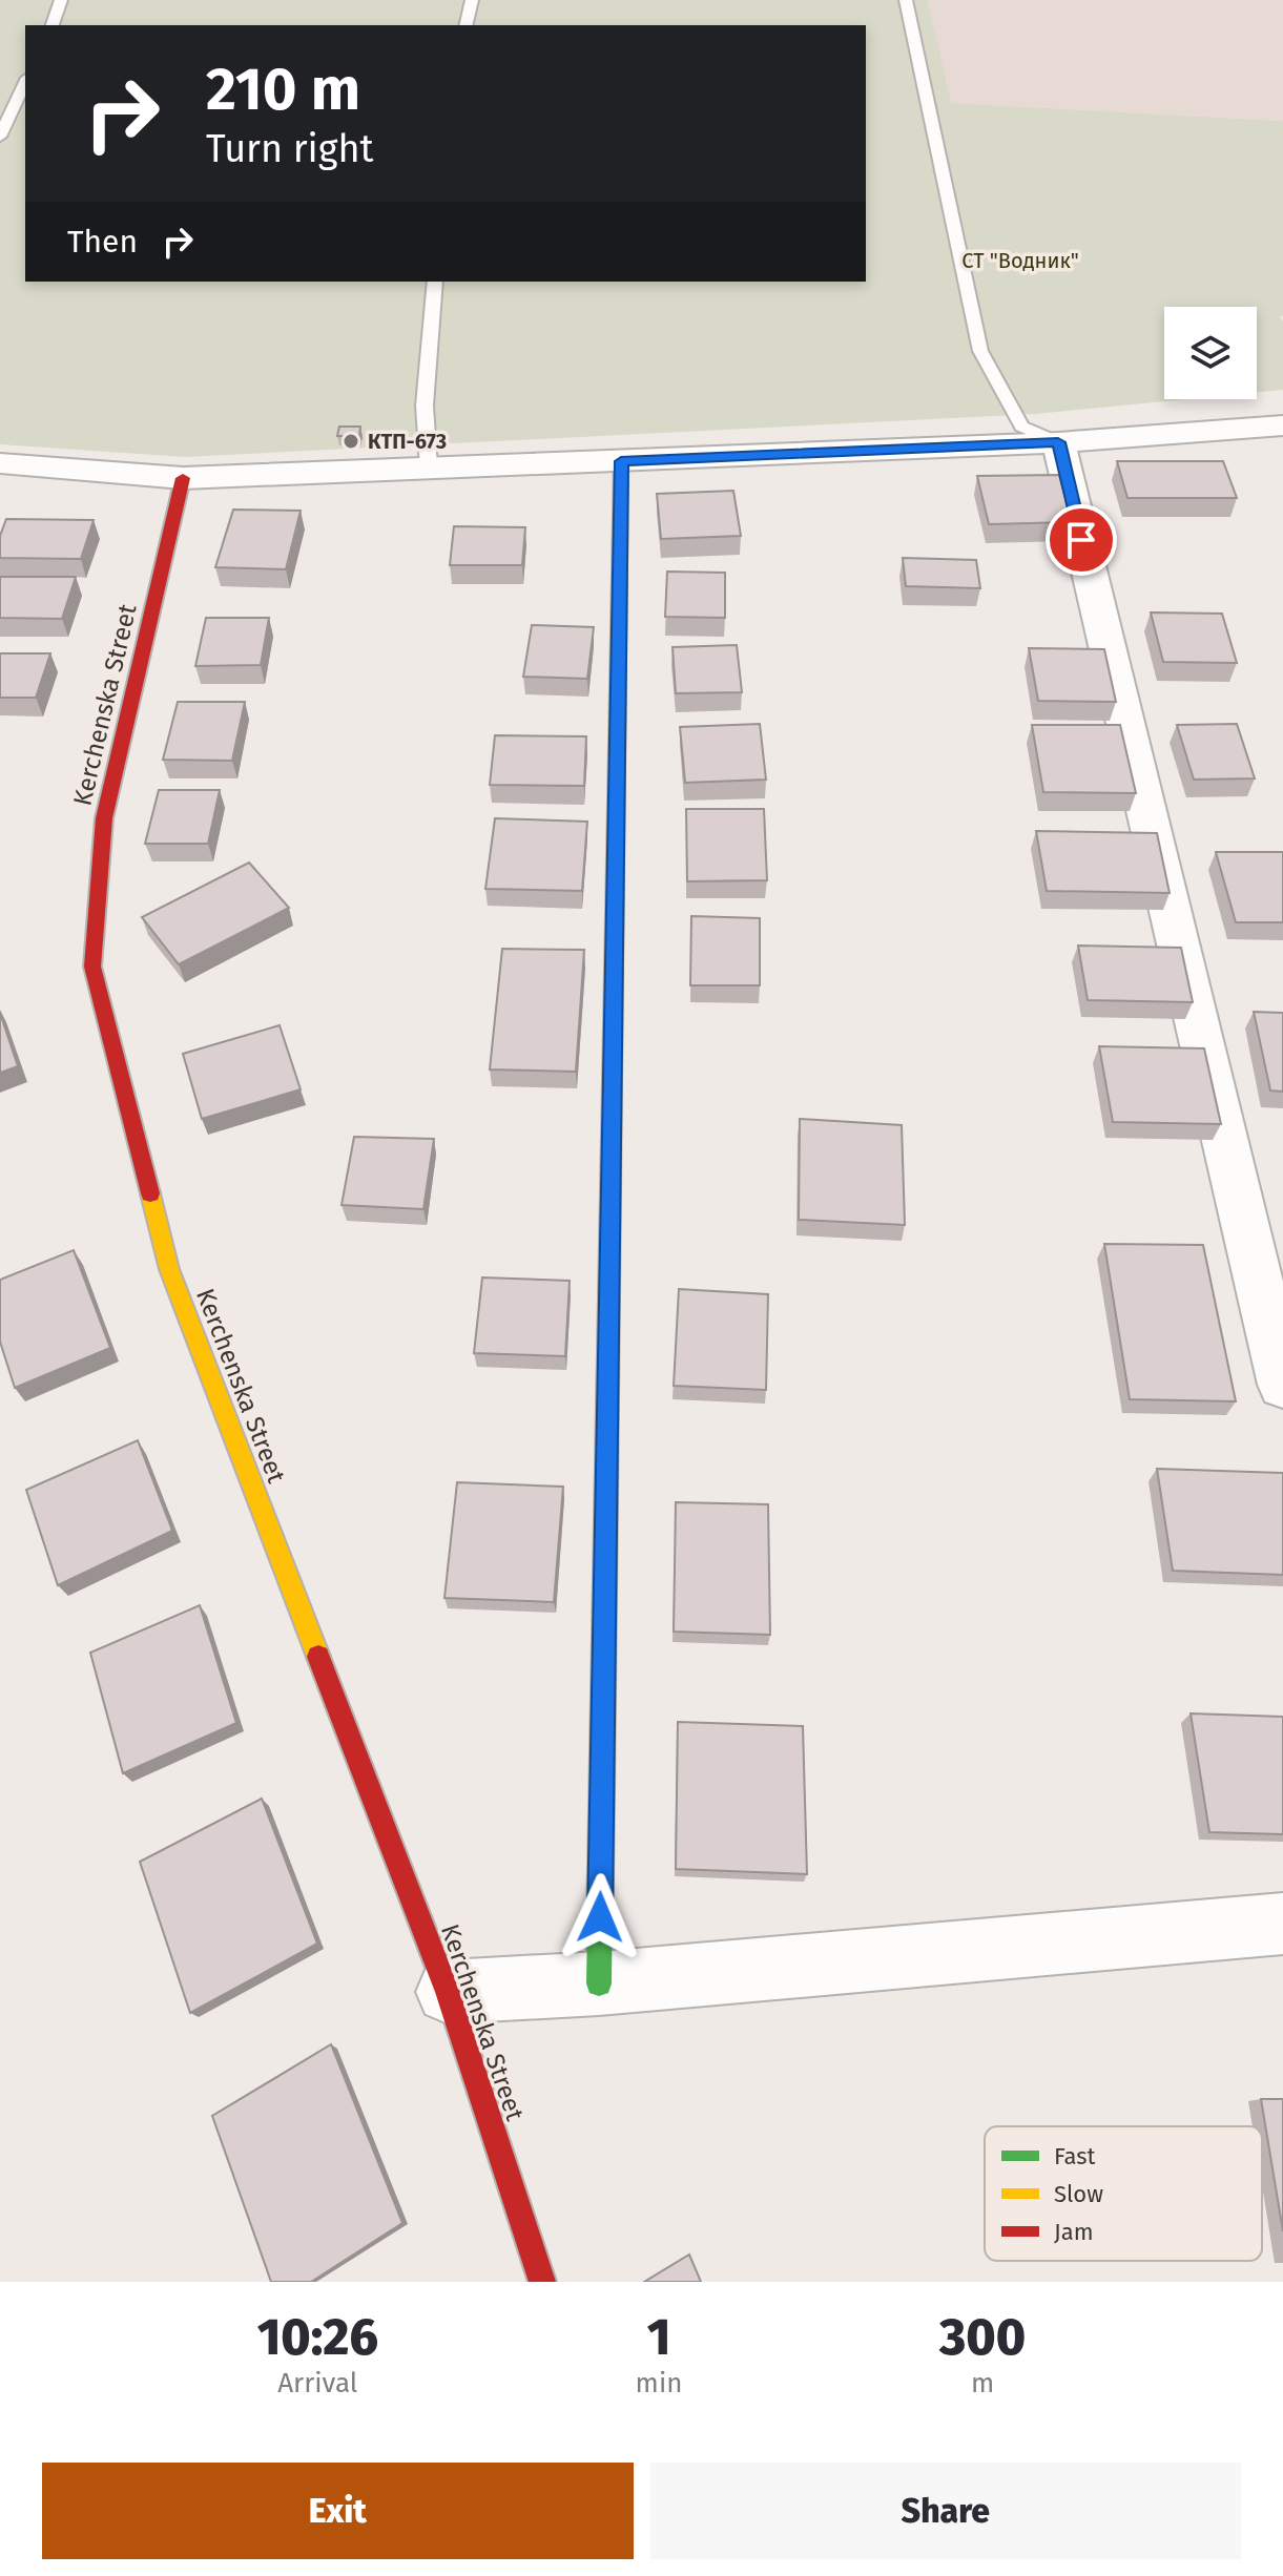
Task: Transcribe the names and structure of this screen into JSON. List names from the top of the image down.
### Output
{
  "streets": {
    "street": ["Kerchenska Street"]
  },
  "parks": ["СТ \"Водник\""],
  "places": ["КТП-673"],
  "legend": ["Fast", "Slow", "Jam"],
  "page": {
    "turn": ["210 m", "Turn right"],
    "then": "Then",
    "eta": [
      "10:26",
      "Arrival",
      "1",
      "min",
      "300",
      "m"
    ],
    "buttons": ["Exit", "Share"]
  }
}
